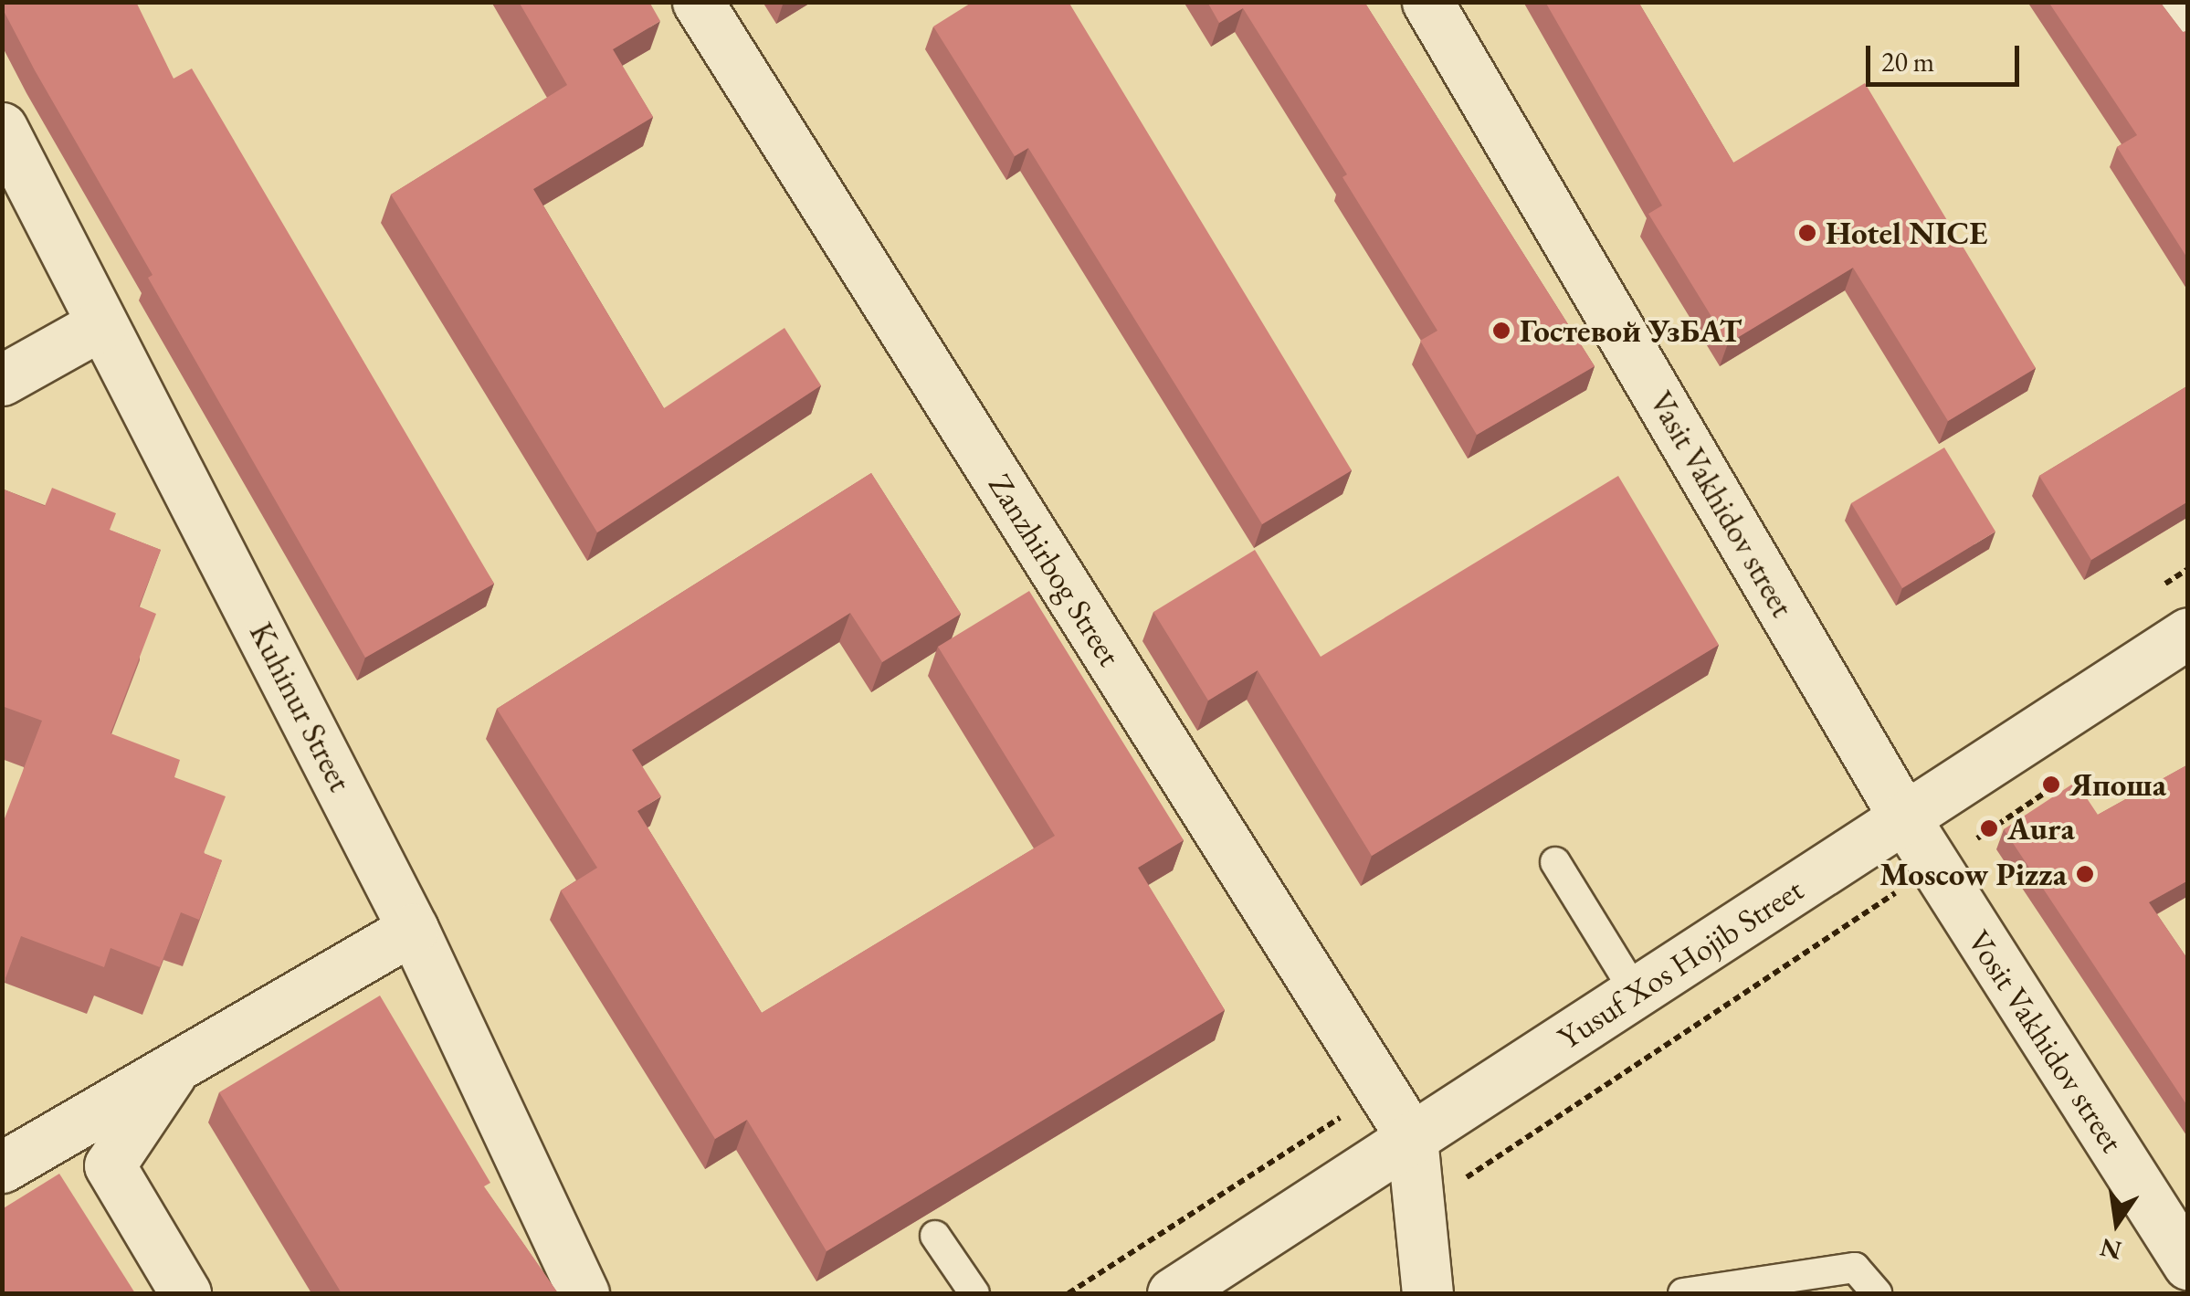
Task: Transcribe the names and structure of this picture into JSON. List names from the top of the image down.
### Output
{
  "streets": {
    "street": [
      "Vasit Vakhidov street",
      "Zanzhirbog Street",
      "Kuhinur Street",
      "Yusuf Xos Hojib Street",
      "Vosit Vakhidov street"
    ]
  },
  "crossings": [
    ["Vasit Vakhidov street", "Yusuf Xos Hojib Street"],
    ["Vasit Vakhidov street", "Vosit Vakhidov street"],
    ["Zanzhirbog Street", "Yusuf Xos Hojib Street"],
    ["Yusuf Xos Hojib Street", "Vosit Vakhidov street"]
  ],
  "places": [
    "Hotel NICE",
    "Гостевой УзБАТ",
    "Япоша",
    "Aura",
    "Moscow Pizza"
  ],
  "scale_bar": "20 m",
  "north": "bottom"
}
